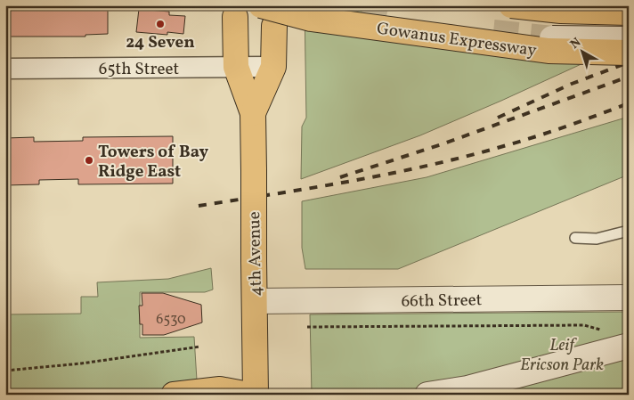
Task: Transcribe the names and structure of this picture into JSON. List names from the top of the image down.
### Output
{
  "streets": {
    "main road": ["Gowanus Expressway", "4th Avenue"],
    "street": ["65th Street", "66th Street"]
  },
  "crossings": [
    ["65th Street", "4th Avenue"],
    ["4th Avenue", "66th Street"]
  ],
  "parks": ["Leif Ericson Park"],
  "places": ["24 Seven", "Towers of Bay Ridge East"],
  "house_numbers": ["6530"],
  "north": "top left"
}
